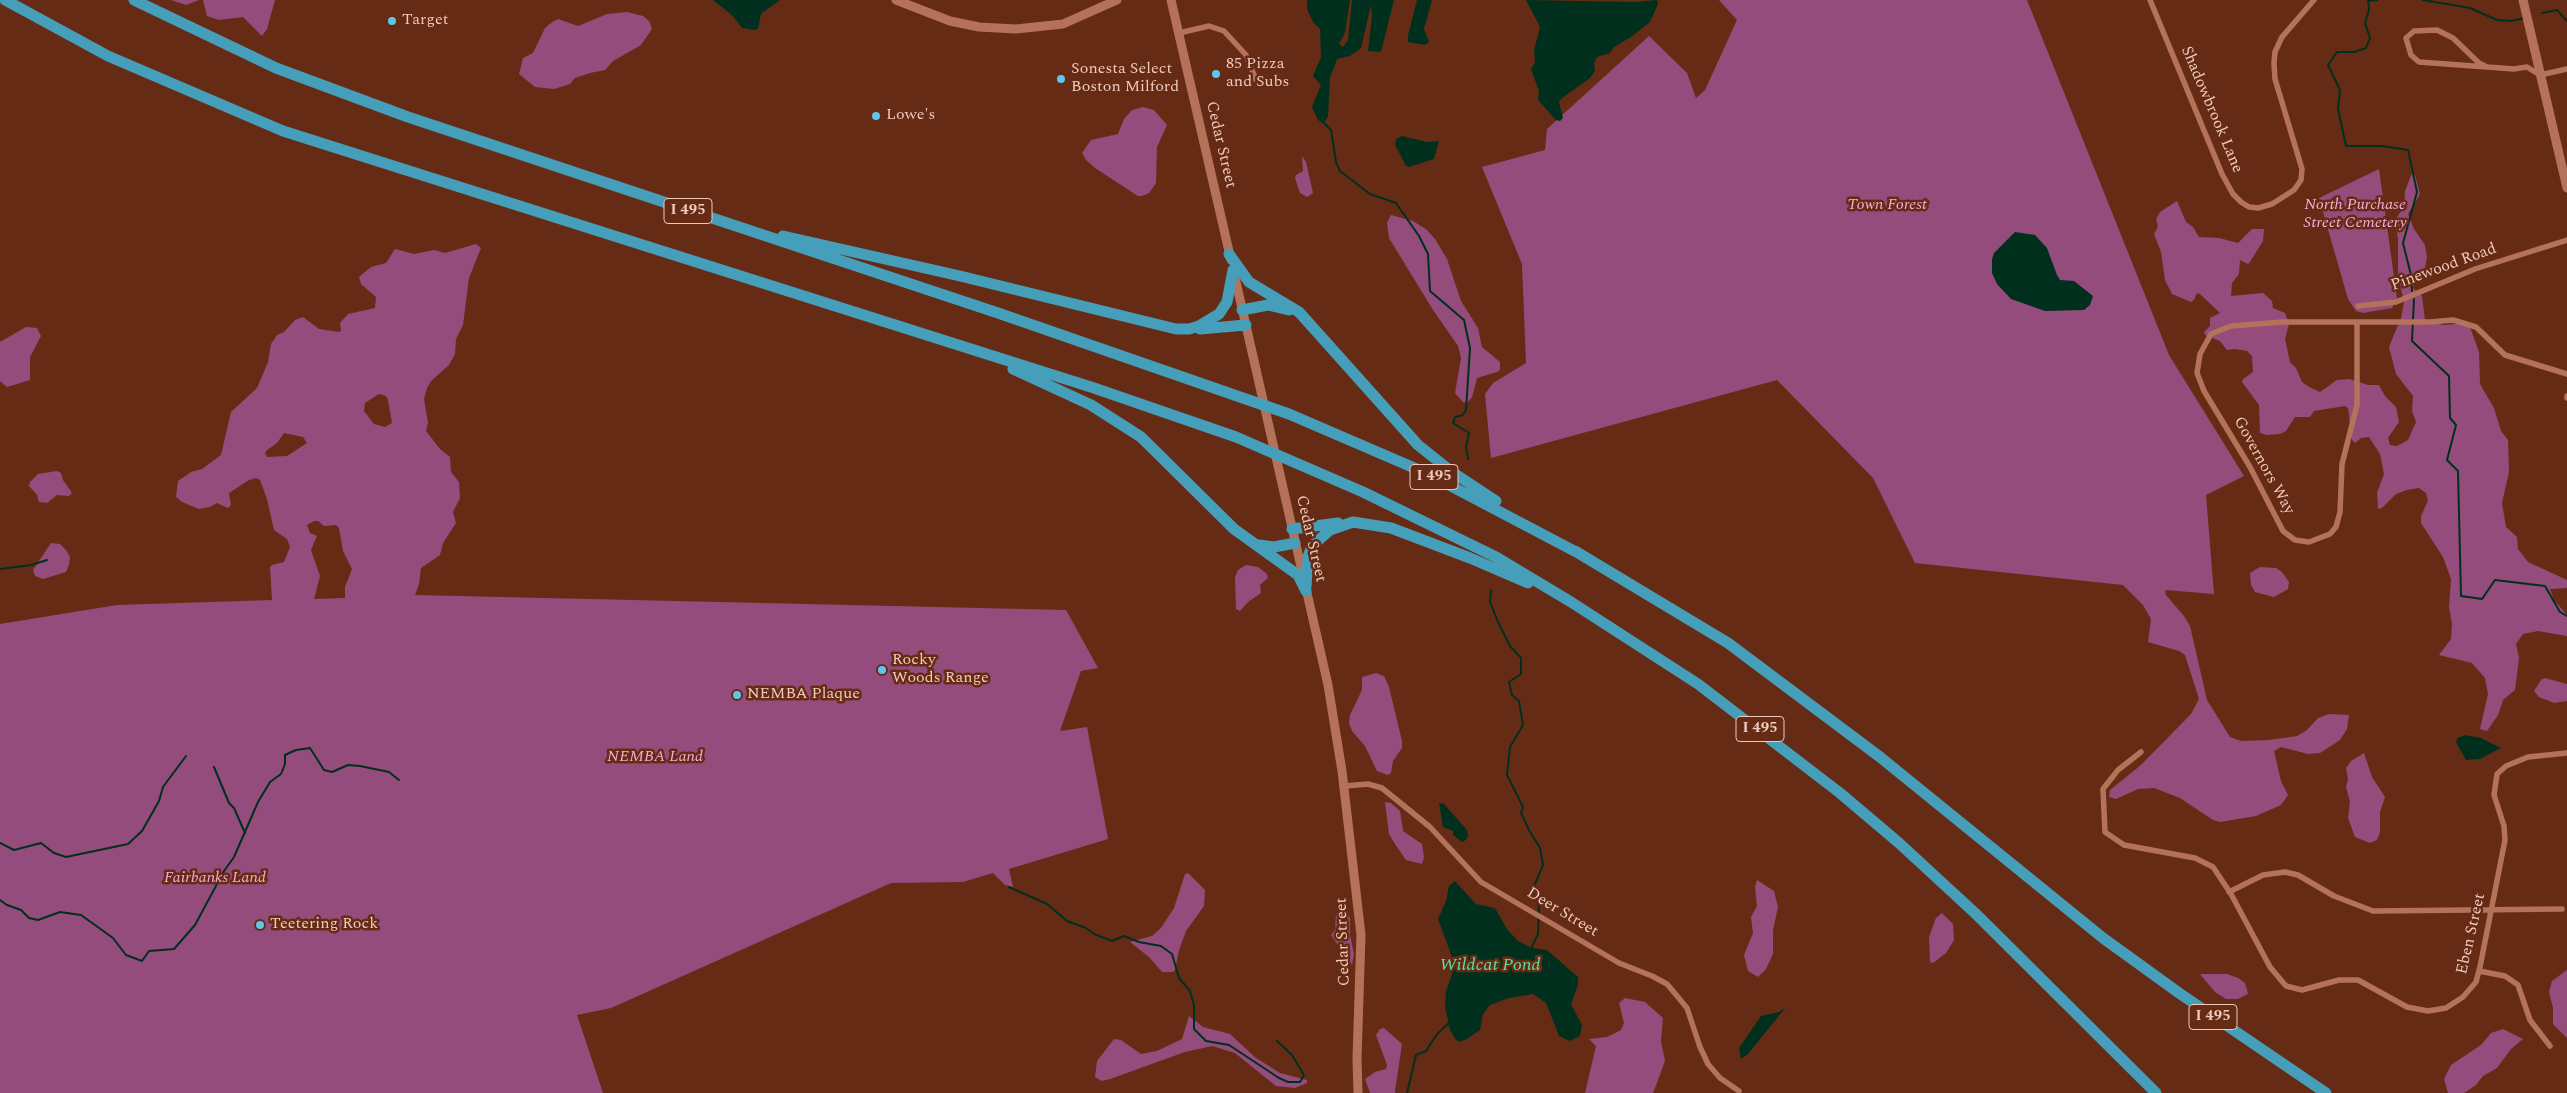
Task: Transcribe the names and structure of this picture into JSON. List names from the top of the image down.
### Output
{
  "streets": {
    "highway": ["I 495"],
    "main road": ["Cedar Street"],
    "street": [
      "Shadowbrook Lane",
      "Pinewood Road",
      "Governors Way",
      "Deer Street",
      "Eben Street"
    ]
  },
  "crossings": [
    ["Cedar Street", "Deer Street"]
  ],
  "water": ["Wildcat Pond"],
  "parks": [
    "Town Forest",
    "North Purchase Street Cemetery",
    "NEMBA Land",
    "Fairbanks Land"
  ],
  "places": [
    "Target",
    "85 Pizza and Subs",
    "Sonesta Select Boston Milford",
    "Lowe's",
    "Rocky Woods Range",
    "NEMBA Plaque",
    "Teetering Rock"
  ]
}
